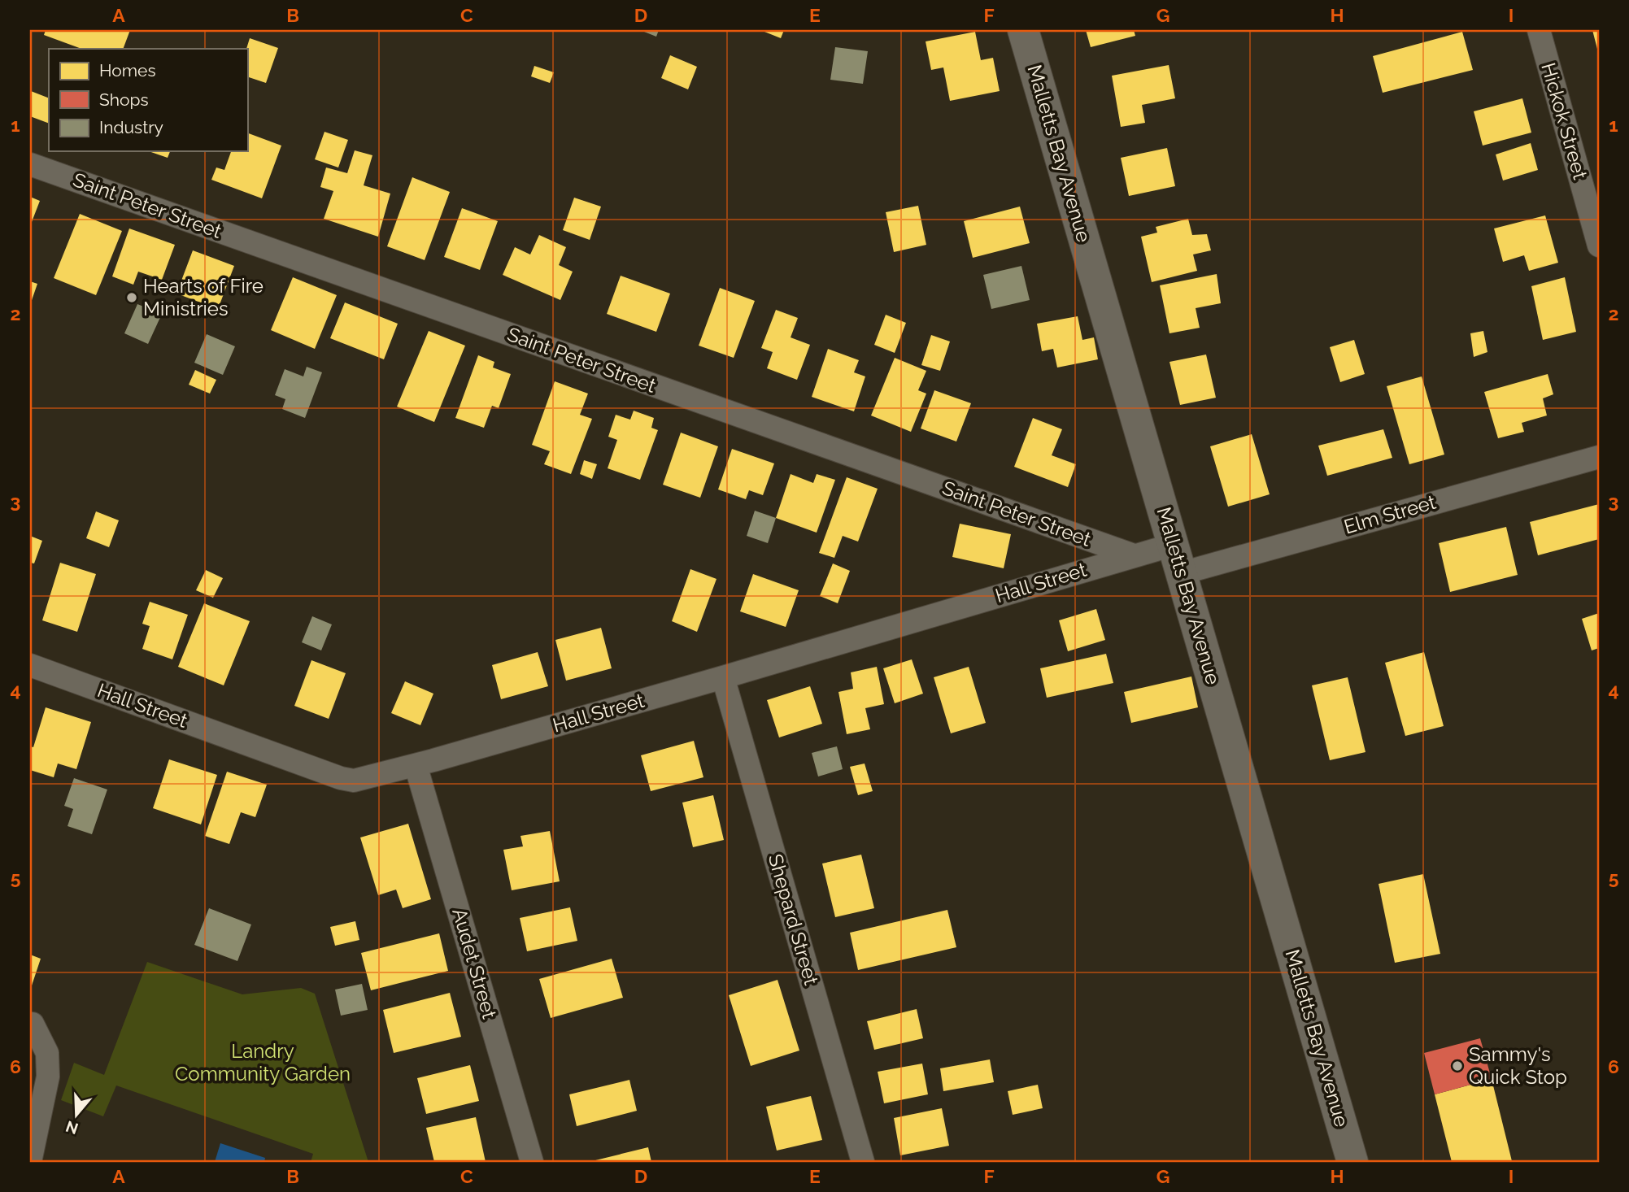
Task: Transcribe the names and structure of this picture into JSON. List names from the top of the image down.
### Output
{
  "streets": {
    "street": [
      "Hickok Street",
      "Malletts Bay Avenue",
      "Saint Peter Street",
      "Elm Street",
      "Hall Street",
      "Shepard Street",
      "Audet Street"
    ]
  },
  "crossings": [
    ["Malletts Bay Avenue", "Elm Street"],
    ["Malletts Bay Avenue", "Hall Street"],
    ["Saint Peter Street", "Hall Street"],
    ["Elm Street", "Hall Street"],
    ["Hall Street", "Shepard Street"],
    ["Hall Street", "Audet Street"]
  ],
  "parks": ["Landry Community Garden"],
  "places": ["Hearts of Fire Ministries", "Sammy's Quick Stop"],
  "legend": ["Homes", "Shops", "Industry"],
  "north": "bottom",
  "grid": {
    "columns": [
      "A",
      "B",
      "C",
      "D",
      "E",
      "F",
      "G",
      "H",
      "I"
    ],
    "rows": [
      "1",
      "2",
      "3",
      "4",
      "5",
      "6"
    ]
  }
}
